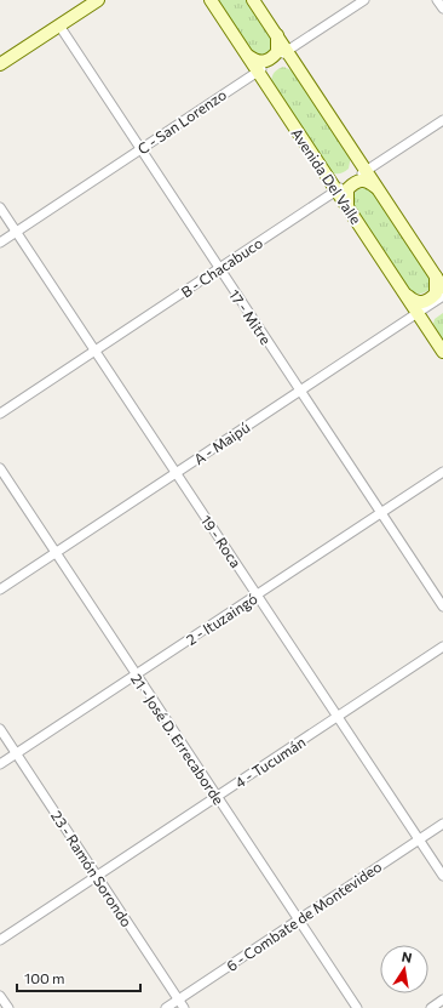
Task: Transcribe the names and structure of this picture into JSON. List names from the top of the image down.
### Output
{
  "streets": {
    "street": [
      "C - San Lorenzo",
      "Avenida Del Valle",
      "B - Chacabuco",
      "17 - Mitre",
      "A - Maipú",
      "19 - Roca",
      "2 - Ituzaingó",
      "21 - José D. Errecaborde",
      "4 - Tucumán",
      "23 - Ramón Sorondo",
      "6 - Combate de Montevideo"
    ]
  },
  "crossings": [
    ["C - San Lorenzo", "Avenida Del Valle"],
    ["C - San Lorenzo", "17 - Mitre"],
    ["C - San Lorenzo", "19 - Roca"],
    ["Avenida Del Valle", "B - Chacabuco"],
    ["Avenida Del Valle", "A - Maipú"],
    ["B - Chacabuco", "17 - Mitre"],
    ["B - Chacabuco", "19 - Roca"],
    ["17 - Mitre", "A - Maipú"],
    ["17 - Mitre", "2 - Ituzaingó"],
    ["A - Maipú", "19 - Roca"],
    ["A - Maipú", "21 - José D. Errecaborde"],
    ["19 - Roca", "2 - Ituzaingó"],
    ["19 - Roca", "4 - Tucumán"],
    ["19 - Roca", "6 - Combate de Montevideo"],
    ["2 - Ituzaingó", "21 - José D. Errecaborde"],
    ["2 - Ituzaingó", "23 - Ramón Sorondo"],
    ["21 - José D. Errecaborde", "4 - Tucumán"],
    ["21 - José D. Errecaborde", "6 - Combate de Montevideo"],
    ["4 - Tucumán", "23 - Ramón Sorondo"],
    ["23 - Ramón Sorondo", "6 - Combate de Montevideo"]
  ],
  "scale_bar": "100 m",
  "north": "top"
}
